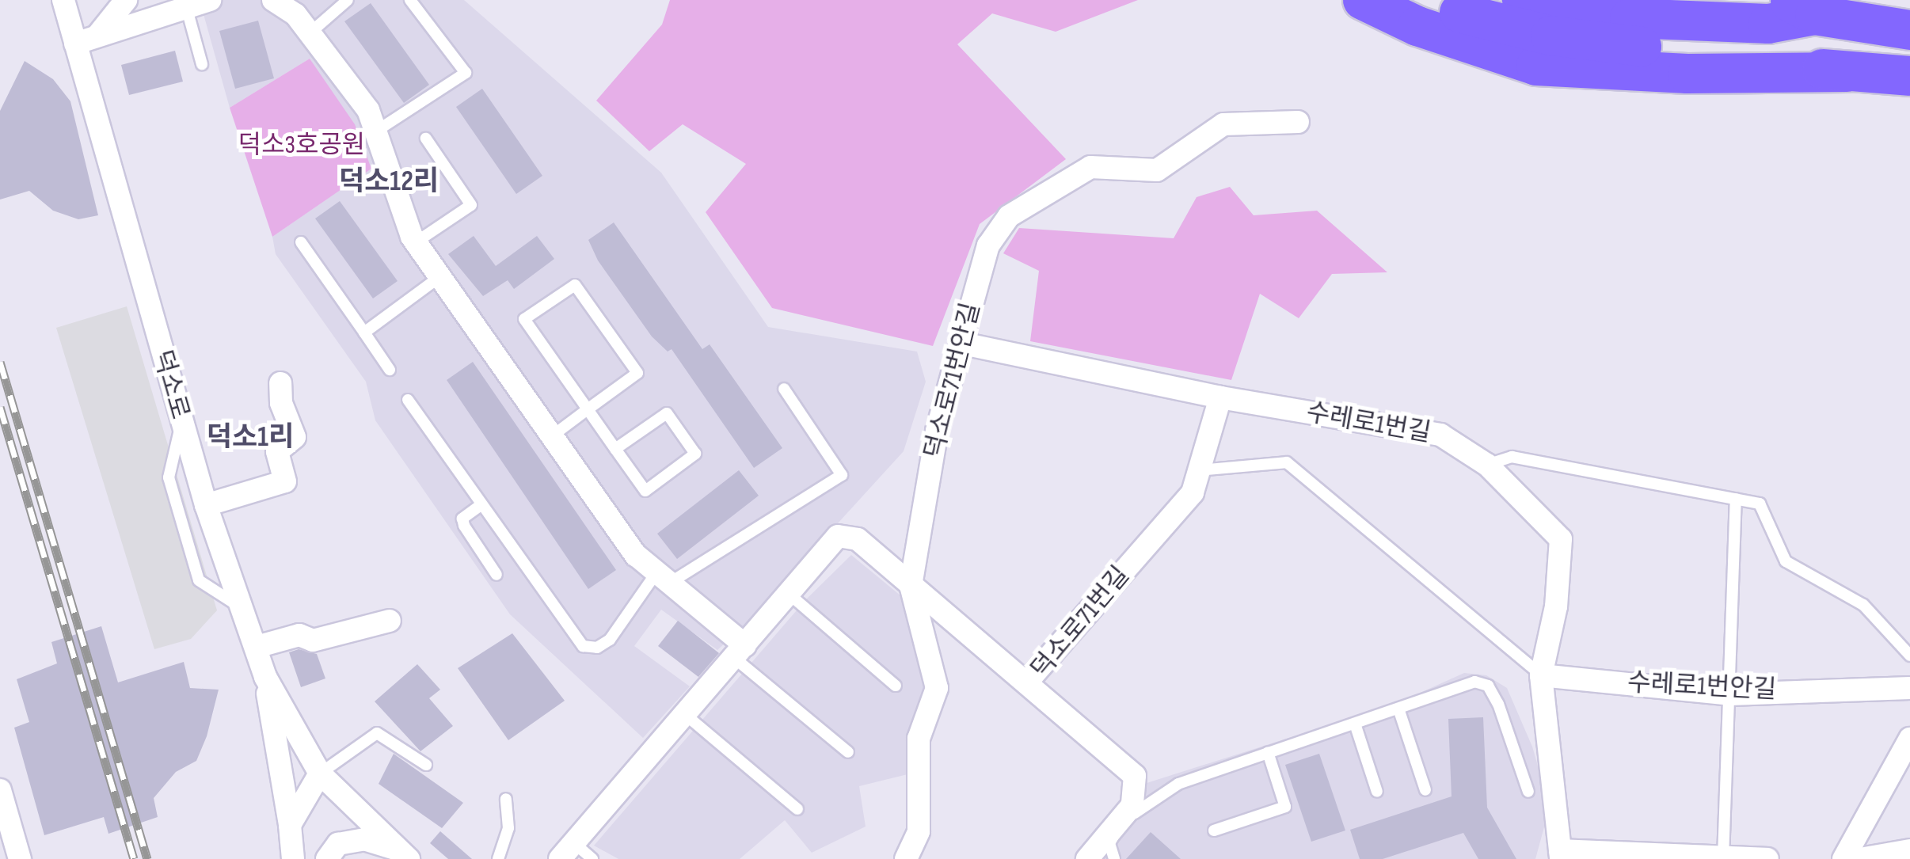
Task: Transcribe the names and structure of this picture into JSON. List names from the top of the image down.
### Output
{
  "streets": {
    "street": [
      "덕소로71번안길",
      "덕소로",
      "수레로1번길",
      "덕소로71번길",
      "수레로1번안길"
    ]
  },
  "crossings": [
    ["덕소로71번안길", "수레로1번길"],
    ["수레로1번길", "덕소로71번길"],
    ["수레로1번길", "수레로1번안길"]
  ],
  "districts": ["덕소12리", "덕소1리"],
  "parks": ["덕소3호공원"]
}
